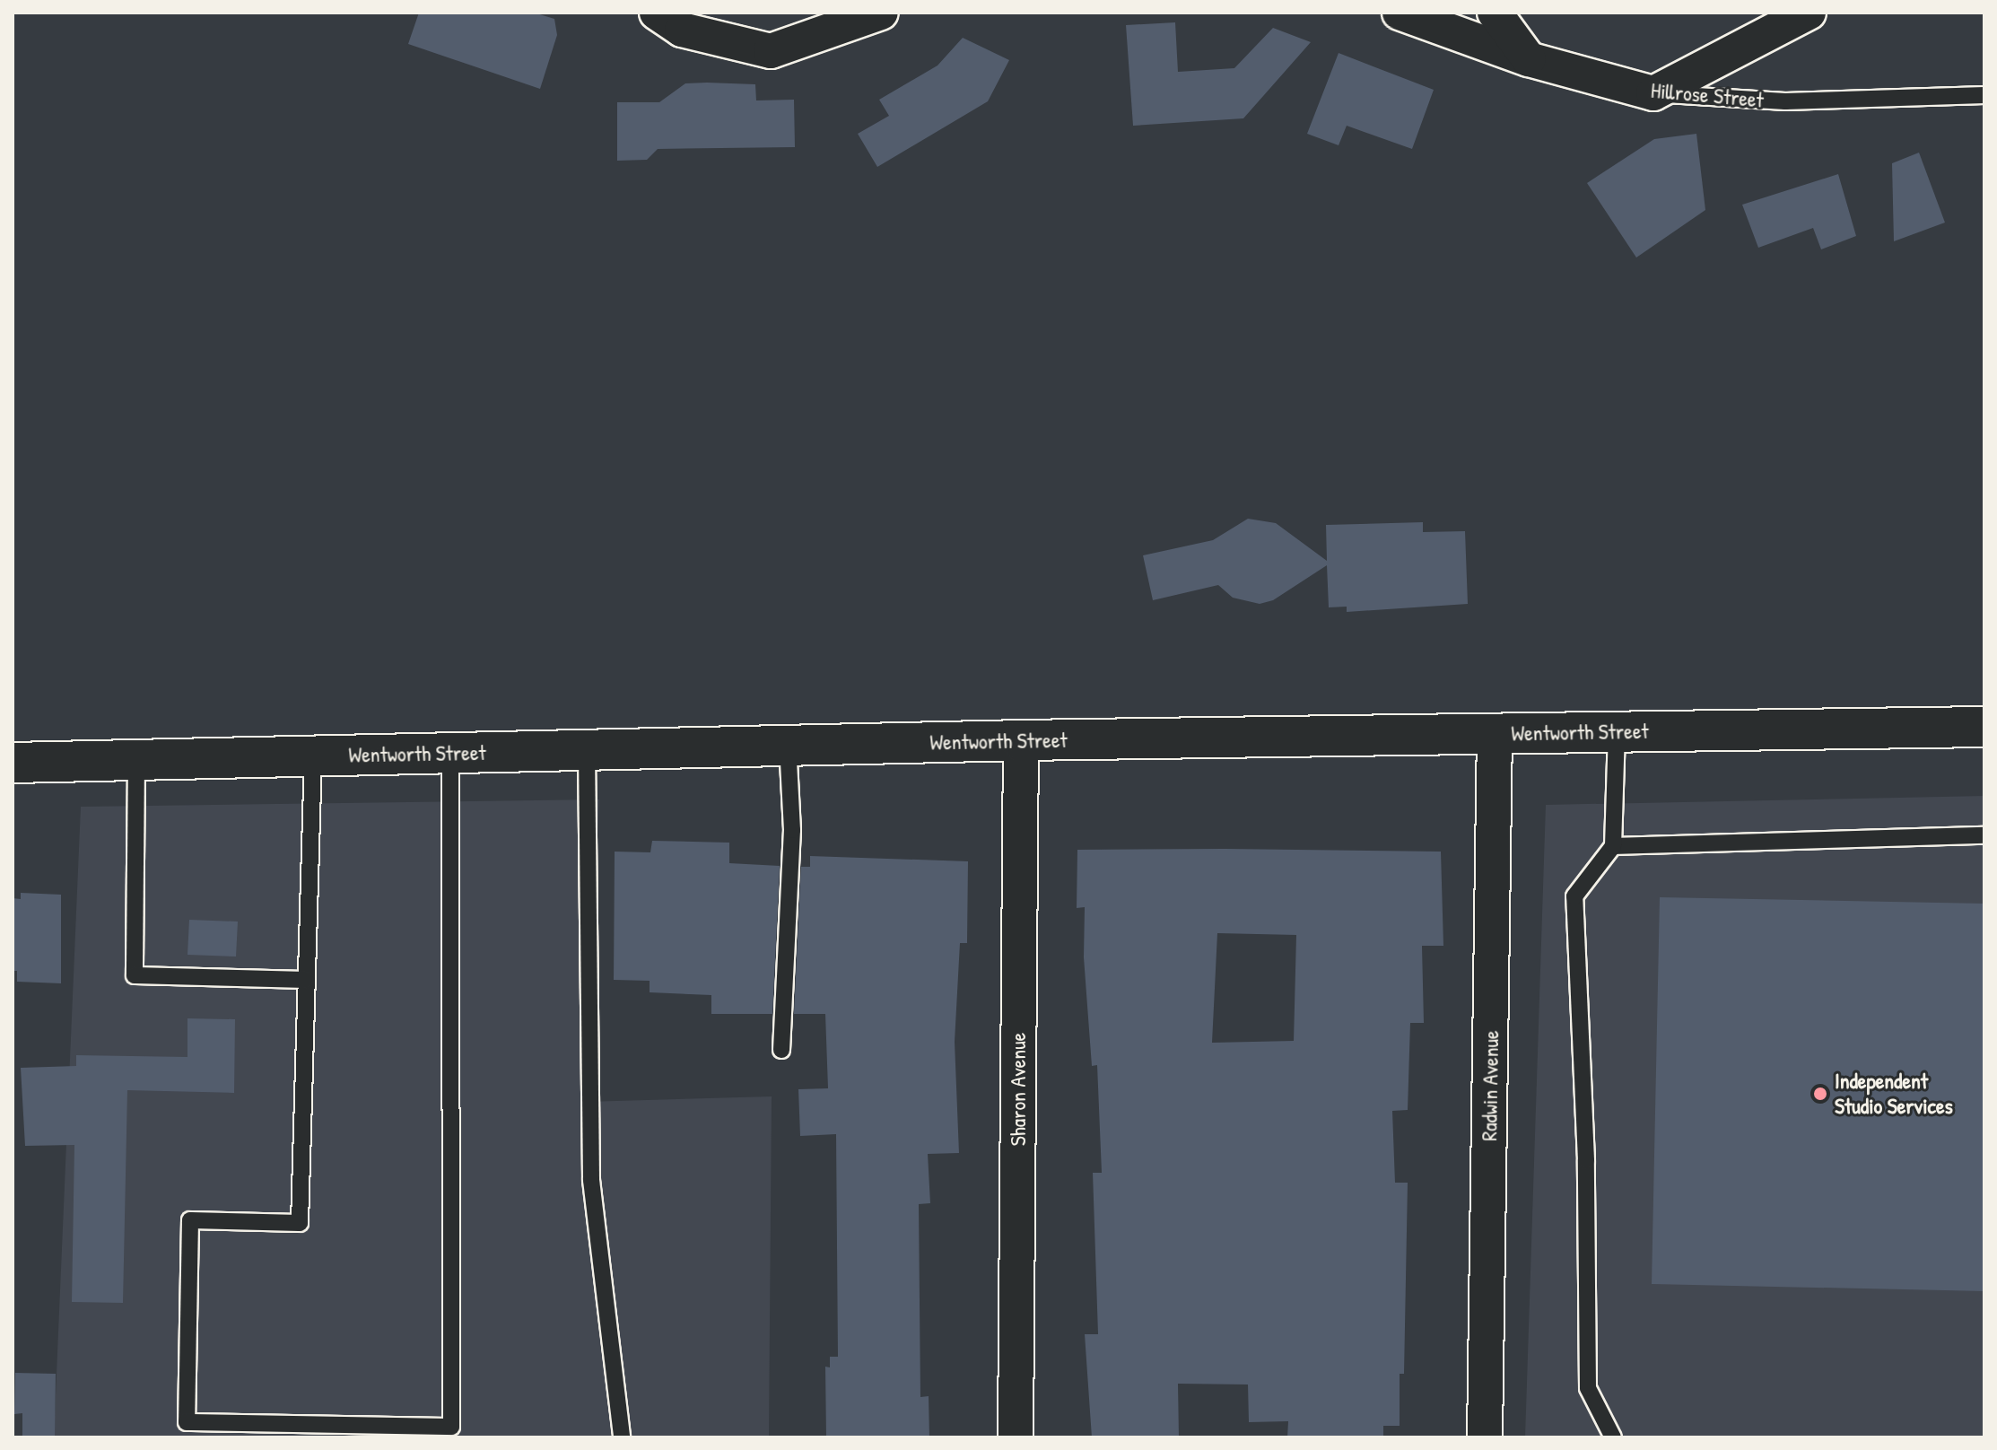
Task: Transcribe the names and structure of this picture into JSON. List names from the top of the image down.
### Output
{
  "streets": {
    "main road": ["Wentworth Street"],
    "street": ["Hillrose Street", "Radwin Avenue", "Sharon Avenue"]
  },
  "crossings": [
    ["Wentworth Street", "Radwin Avenue"],
    ["Wentworth Street", "Sharon Avenue"]
  ],
  "places": ["Independent Studio Services"]
}
